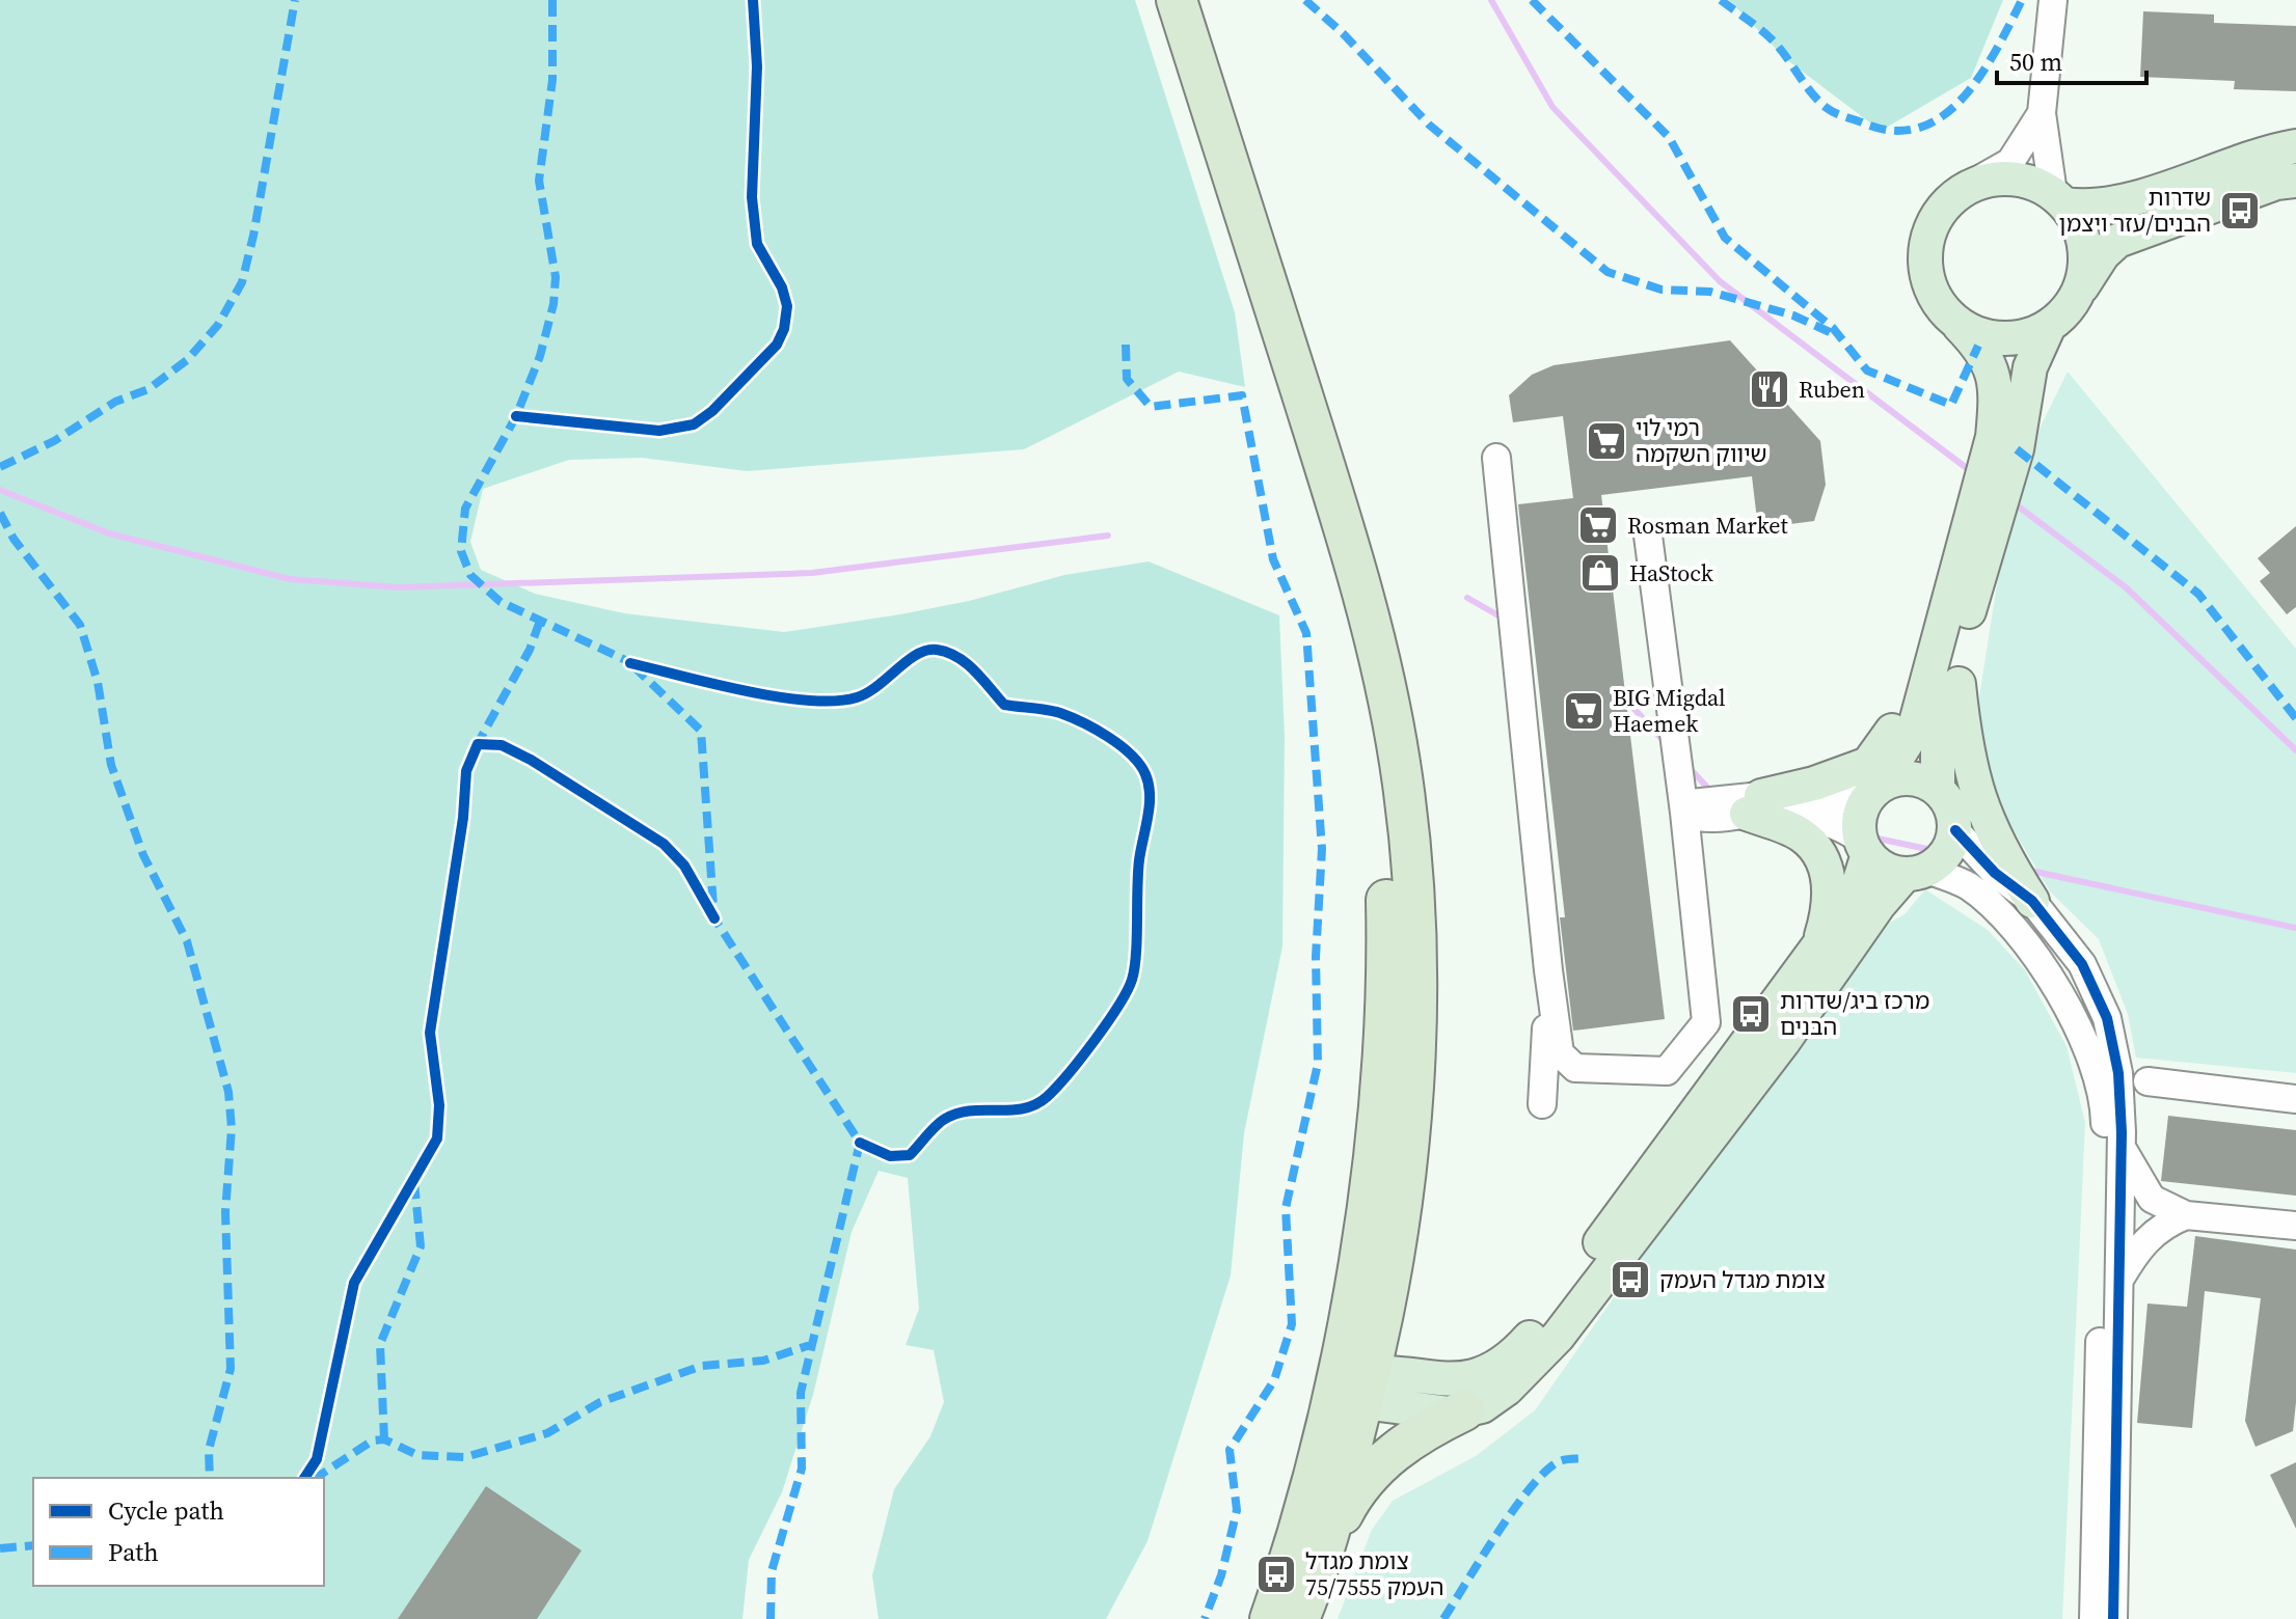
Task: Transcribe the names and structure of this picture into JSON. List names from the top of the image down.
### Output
{
  "places": {
    "bus stop": [
      "שדרות הבנים/עזר ויצמן",
      "מרכז ביג/שדרות הבנים",
      "צומת מגדל העמק",
      "צומת מגדל העמק 75/7555"
    ],
    "restaurant": ["Ruben"],
    "supermarket": ["רמי לוי שיווק השקמה", "Rosman Market", "BIG Migdal Haemek"],
    "shop": ["HaStock"]
  },
  "legend": ["Cycle path", "Path"],
  "scale_bar": "50 m"
}
